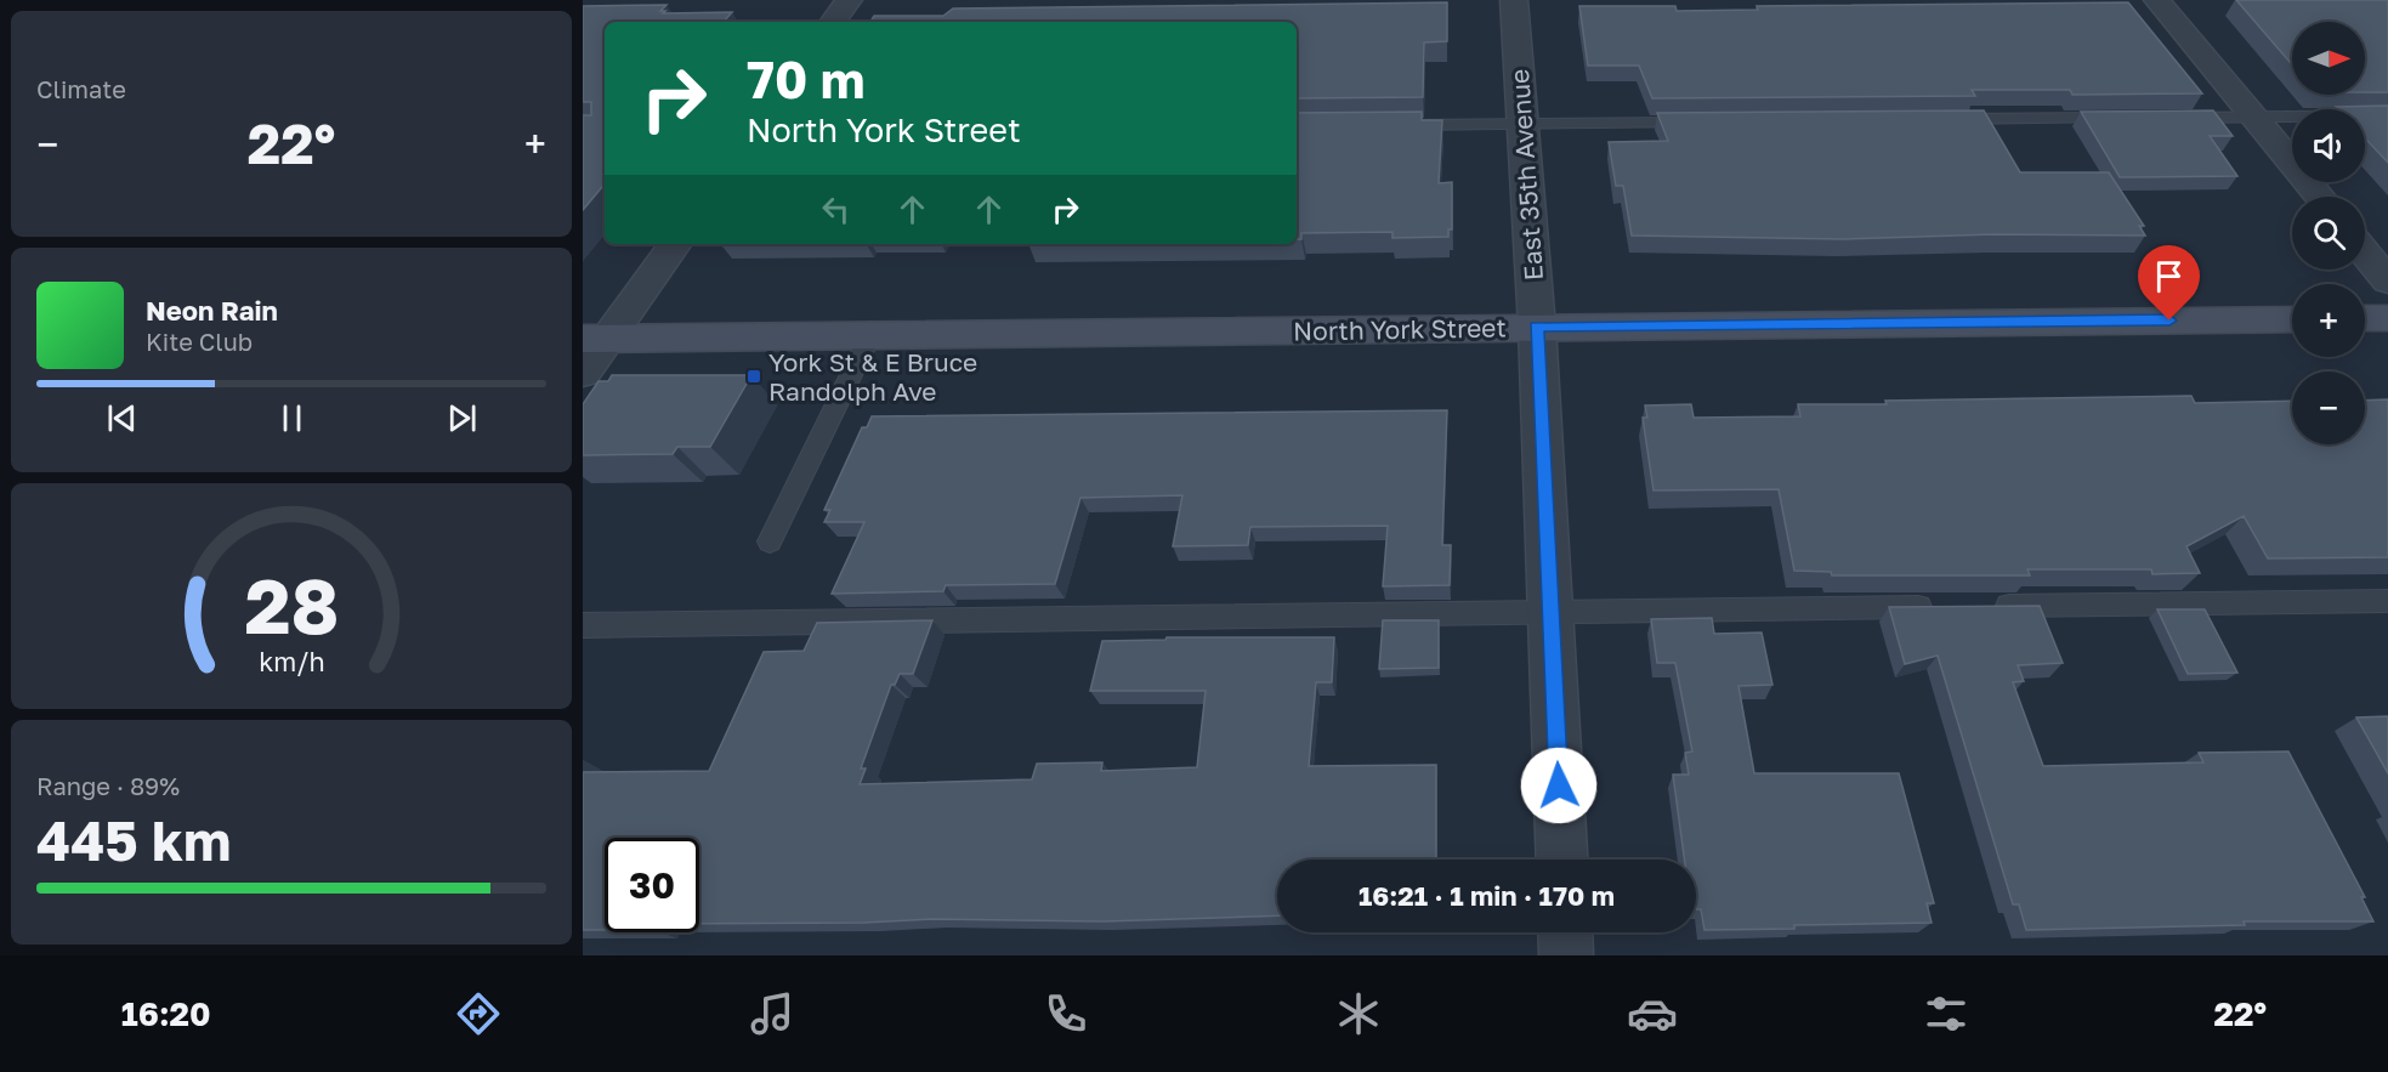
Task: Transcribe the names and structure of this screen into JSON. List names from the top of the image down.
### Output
{
  "streets": {
    "main road": ["North York Street"],
    "street": ["East 35th Avenue"]
  },
  "crossings": [
    ["East 35th Avenue", "North York Street"]
  ],
  "places": {
    "transit": ["York St & E Bruce Randolph Ave"]
  },
  "north": "right",
  "page": {
    "tile": [
      "Climate",
      ["Range · 89%", "445 km"]
    ],
    "map_buttons": ["+", "−"],
    "turn": ["70 m", "North York Street"],
    "heat": ["−", "22°", "+"],
    "song": ["Neon Rain", "Kite Club"],
    "limit": "30",
    "trip": "16:21 · 1 min · 170 m",
    "tabs": ["16:20", "22°"],
    "gauge": ["28", "km/h"]
  }
}
